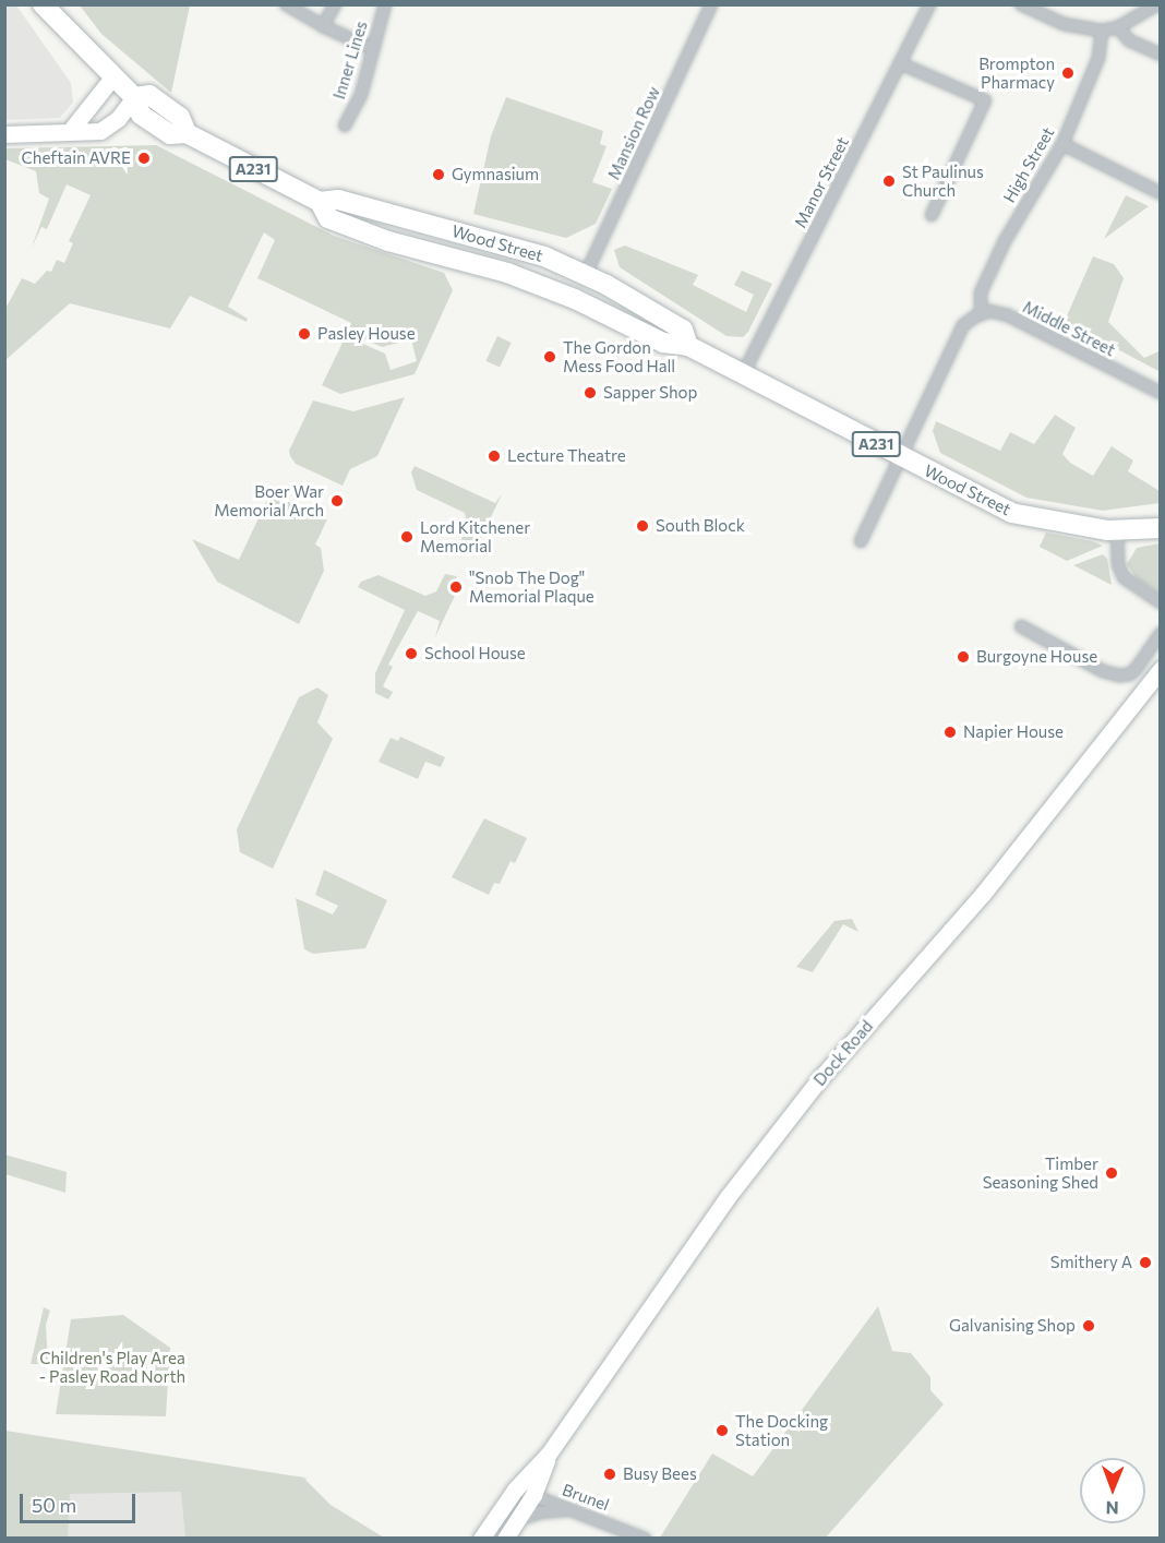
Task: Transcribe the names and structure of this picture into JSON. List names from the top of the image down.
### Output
{
  "streets": {
    "main road": ["A231", "Wood Street"],
    "street": [
      "Inner Lines",
      "Mansion Row",
      "High Street",
      "Manor Street",
      "Middle Street",
      "Dock Road",
      "Brunel"
    ]
  },
  "crossings": [
    ["Mansion Row", "Wood Street"],
    ["High Street", "Middle Street"],
    ["A231", "Wood Street"],
    ["Manor Street", "Wood Street"],
    ["Dock Road", "Brunel"]
  ],
  "parks": ["Children's Play Area - Pasley Road North"],
  "places": [
    "Brompton Pharmacy",
    "Cheftain AVRE",
    "Gymnasium",
    "St Paulinus Church",
    "Pasley House",
    "The Gordon Mess Food Hall",
    "Sapper Shop",
    "Lecture Theatre",
    "Boer War Memorial Arch",
    "South Block",
    "Lord Kitchener Memorial",
    "\"Snob The Dog\" Memorial Plaque",
    "School House",
    "Burgoyne House",
    "Napier House",
    "Timber Seasoning Shed",
    "Smithery A",
    "Galvanising Shop",
    "The Docking Station",
    "Busy Bees"
  ],
  "scale_bar": "50 m",
  "north": "bottom"
}
